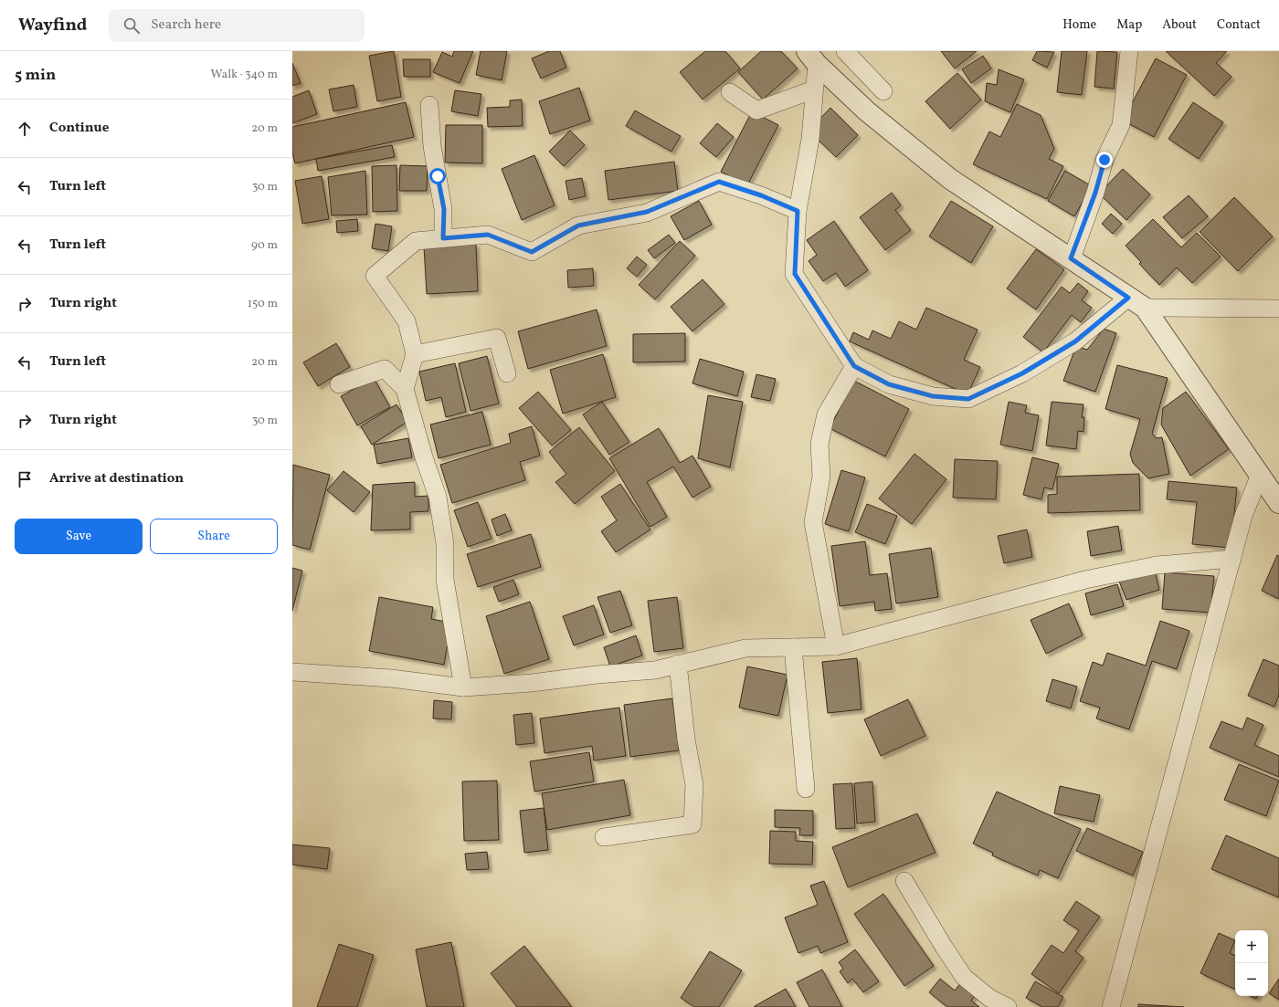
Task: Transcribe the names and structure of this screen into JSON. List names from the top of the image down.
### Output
{
  "page": {
    "header": "Wayfind",
    "search": "Search here",
    "nav": [
      "Home",
      "Map",
      "About",
      "Contact"
    ],
    "heading": ["5 min", "Walk · 340 m"],
    "list": [
      ["Continue", "20 m"],
      ["Turn left", "30 m"],
      ["Turn left", "90 m"],
      ["Turn right", "150 m"],
      ["Turn left", "20 m"],
      ["Turn right", "30 m"],
      "Arrive at destination"
    ],
    "buttons": ["Save", "Share"],
    "map_buttons": ["+", "−"]
  }
}
